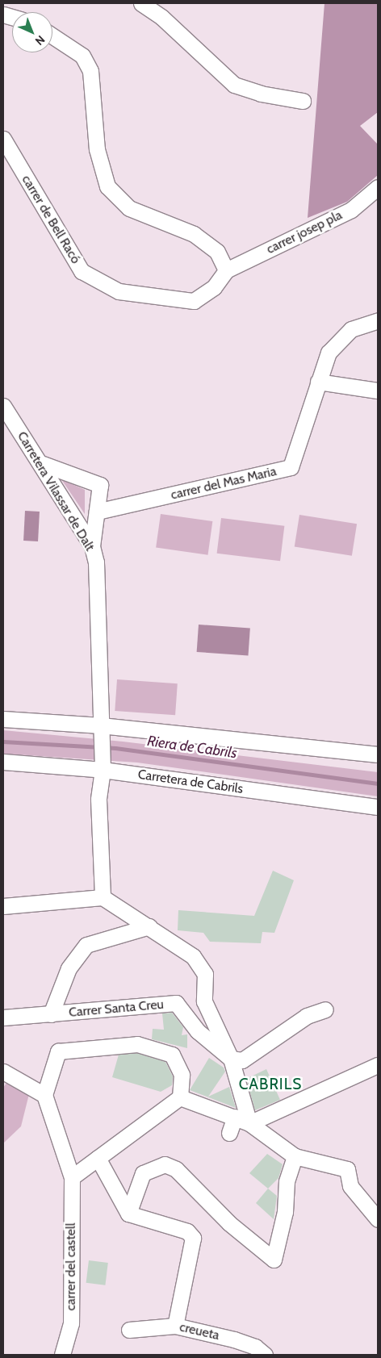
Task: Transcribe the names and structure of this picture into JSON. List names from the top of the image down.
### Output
{
  "streets": {
    "street": [
      "carrer de Bell Racó",
      "carrer josep pla",
      "carrer del Mas Maria",
      "Carretera Vilassar de Dalt",
      "Carretera de Cabrils",
      "Carrer Santa Creu",
      "carrer del castell",
      "creueta"
    ]
  },
  "crossings": [
    ["carrer de Bell Racó", "carrer josep pla"]
  ],
  "districts": ["CABRILS"],
  "water": ["Riera de Cabrils"],
  "north": "bottom right"
}
